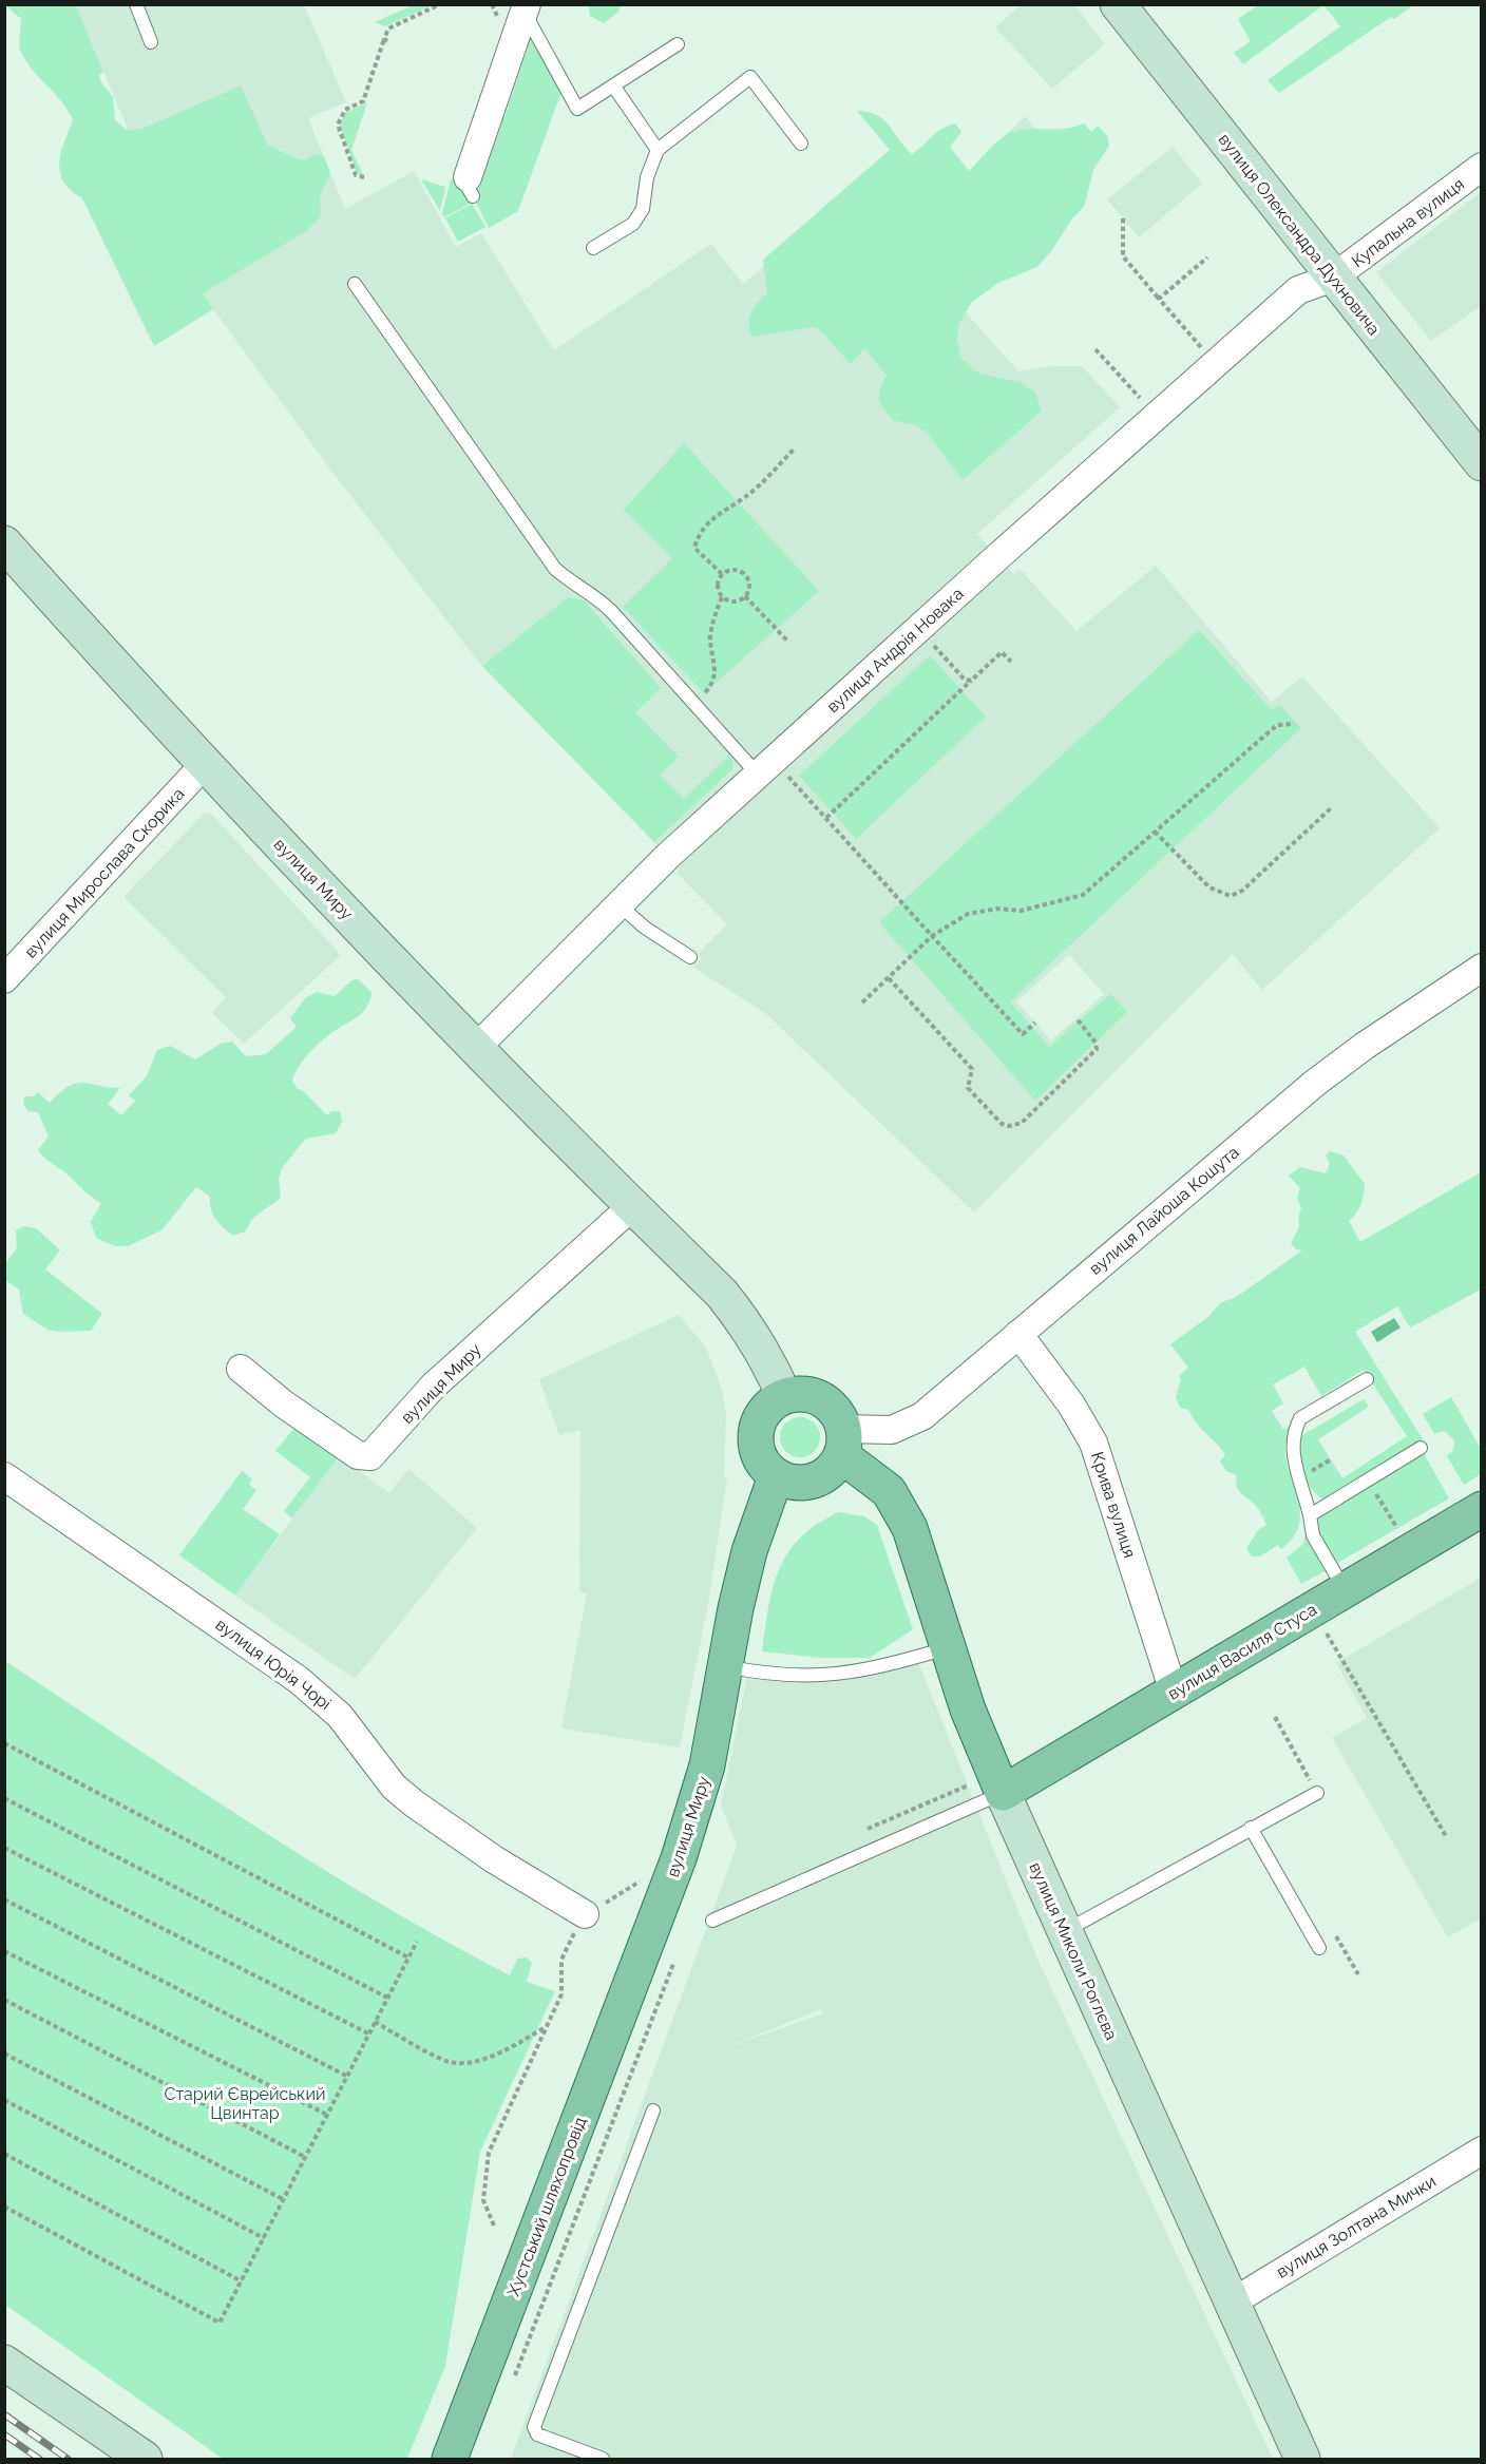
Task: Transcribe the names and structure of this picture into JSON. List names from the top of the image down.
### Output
{
  "streets": {
    "main road": [
      "вулиця Миру",
      "вулиця Василя Стуса",
      "вулиця Миколи Роглєва",
      "Хустський шляхопровід"
    ],
    "street": [
      "Купальна вулиця",
      "вулиця Олександра Духновича",
      "вулиця Андрія Новака",
      "вулиця Мирослава Скорика",
      "вулиця Лайоша Кошута",
      "Крива вулиця",
      "вулиця Юрія Чорі",
      "вулиця Золтана Мички"
    ]
  },
  "crossings": [
    ["Купальна вулиця", "вулиця Олександра Духновича"],
    ["Купальна вулиця", "вулиця Андрія Новака"],
    ["вулиця Олександра Духновича", "вулиця Андрія Новака"],
    ["вулиця Андрія Новака", "вулиця Миру"],
    ["вулиця Мирослава Скорика", "вулиця Миру"],
    ["вулиця Миру", "вулиця Лайоша Кошута"],
    ["вулиця Миру", "вулиця Миколи Роглєва"],
    ["вулиця Миру", "Хустський шляхопровід"],
    ["вулиця Лайоша Кошута", "Крива вулиця"],
    ["вулиця Лайоша Кошута", "вулиця Миколи Роглєва"],
    ["Крива вулиця", "вулиця Василя Стуса"],
    ["вулиця Василя Стуса", "вулиця Миколи Роглєва"],
    ["вулиця Миколи Роглєва", "вулиця Золтана Мички"]
  ],
  "parks": ["Старий Єврейський Цвинтар"]
}
